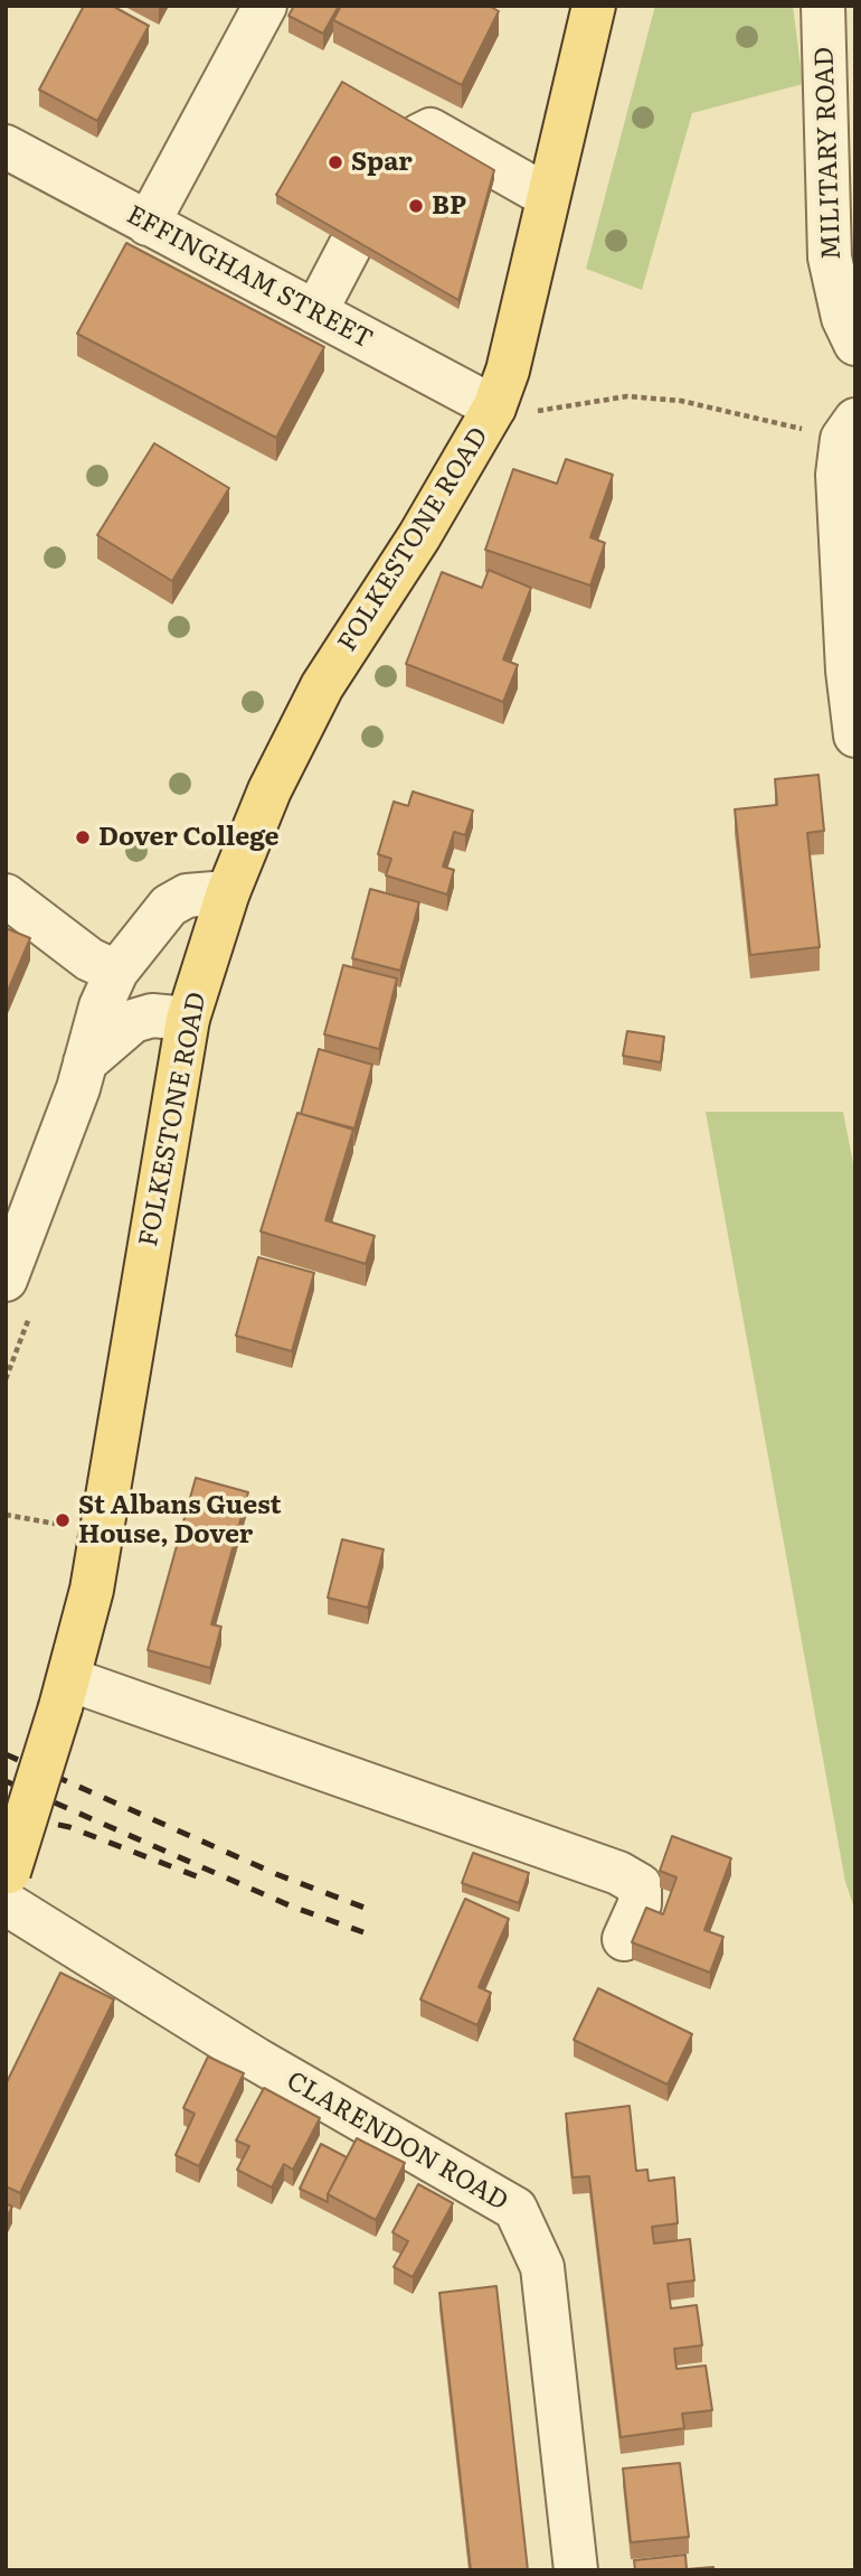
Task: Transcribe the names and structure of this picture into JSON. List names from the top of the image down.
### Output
{
  "streets": {
    "main road": ["FOLKESTONE ROAD"],
    "street": ["MILITARY ROAD", "EFFINGHAM STREET", "CLARENDON ROAD"]
  },
  "crossings": [
    ["EFFINGHAM STREET", "FOLKESTONE ROAD"],
    ["FOLKESTONE ROAD", "CLARENDON ROAD"]
  ],
  "places": [
    "Spar",
    "BP",
    "Dover College",
    "St Albans Guest House, Dover"
  ]
}
